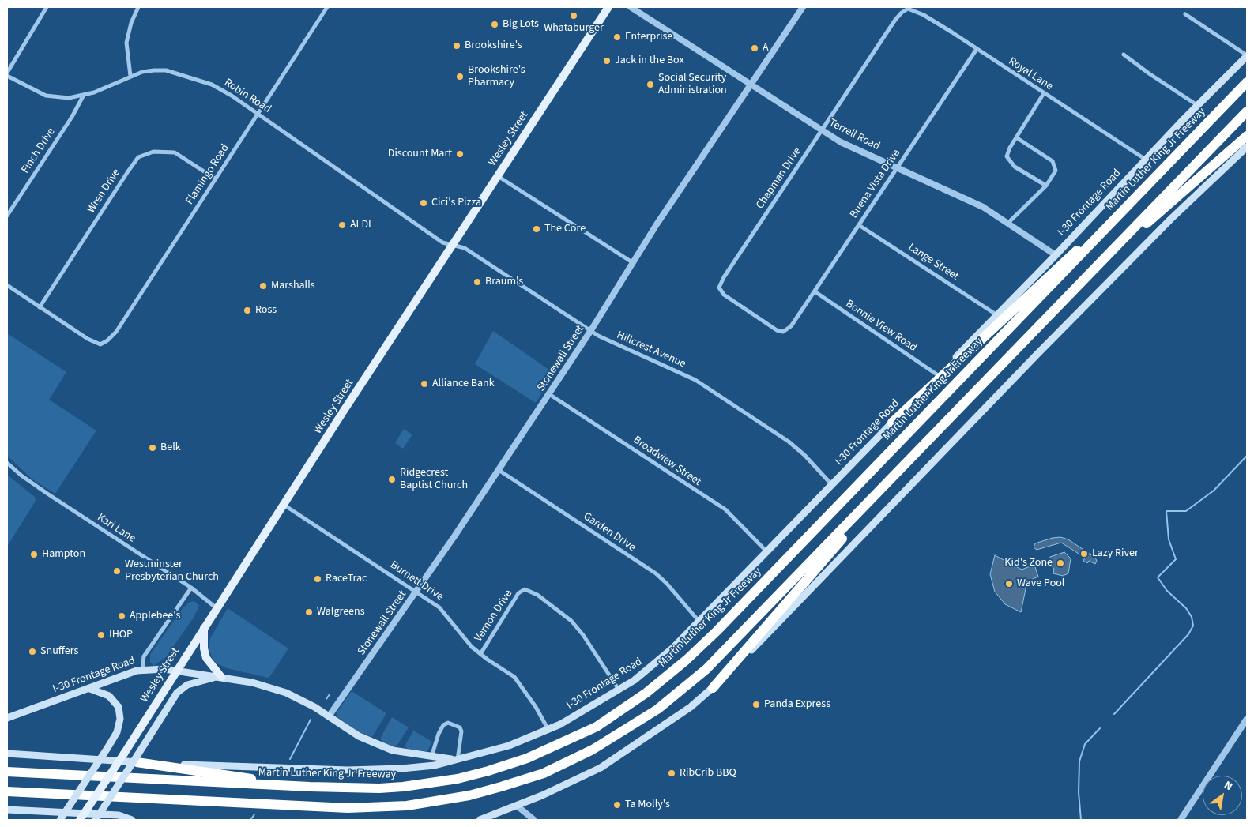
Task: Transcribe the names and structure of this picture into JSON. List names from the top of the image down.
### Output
{
  "streets": {
    "highway": ["Martin Luther King Jr Freeway"],
    "main road": ["Wesley Street", "I-30 Frontage Road"],
    "street": [
      "Royal Lane",
      "Robin Road",
      "Terrell Road",
      "Finch Drive",
      "Flamingo Road",
      "Chapman Drive",
      "Buena Vista Drive",
      "Wren Drive",
      "Lange Street",
      "Bonnie View Road",
      "Hillcrest Avenue",
      "Stonewall Street",
      "Broadview Street",
      "Kari Lane",
      "Garden Drive",
      "Burnett Drive",
      "Vernon Drive"
    ]
  },
  "crossings": [
    ["Royal Lane", "Chapman Drive"],
    ["Royal Lane", "Buena Vista Drive"],
    ["Royal Lane", "I-30 Frontage Road"],
    ["Robin Road", "Wesley Street"],
    ["Robin Road", "Finch Drive"],
    ["Robin Road", "Flamingo Road"],
    ["Robin Road", "Hillcrest Avenue"],
    ["Terrell Road", "Chapman Drive"],
    ["Terrell Road", "Buena Vista Drive"],
    ["Terrell Road", "I-30 Frontage Road"],
    ["Terrell Road", "Stonewall Street"],
    ["Wesley Street", "I-30 Frontage Road"],
    ["Wesley Street", "Hillcrest Avenue"],
    ["Wesley Street", "Kari Lane"],
    ["Wesley Street", "Burnett Drive"],
    ["Flamingo Road", "Wren Drive"],
    ["Chapman Drive", "Buena Vista Drive"],
    ["Buena Vista Drive", "Lange Street"],
    ["Buena Vista Drive", "Bonnie View Road"],
    ["I-30 Frontage Road", "Lange Street"],
    ["I-30 Frontage Road", "Bonnie View Road"],
    ["I-30 Frontage Road", "Hillcrest Avenue"],
    ["I-30 Frontage Road", "Stonewall Street"],
    ["I-30 Frontage Road", "Broadview Street"],
    ["I-30 Frontage Road", "Garden Drive"],
    ["I-30 Frontage Road", "Burnett Drive"],
    ["I-30 Frontage Road", "Vernon Drive"],
    ["Hillcrest Avenue", "Stonewall Street"],
    ["Stonewall Street", "Broadview Street"],
    ["Stonewall Street", "Garden Drive"],
    ["Stonewall Street", "Burnett Drive"],
    ["Burnett Drive", "Vernon Drive"]
  ],
  "places": [
    "Whataburger",
    "Big Lots",
    "Enterprise",
    "Brookshire's",
    "A",
    "Jack in the Box",
    "Brookshire's Pharmacy",
    "Social Security Administration",
    "Discount Mart",
    "Cici's Pizza",
    "ALDI",
    "The Core",
    "Braum's",
    "Marshalls",
    "Ross",
    "Alliance Bank",
    "Belk",
    "Ridgecrest Baptist Church",
    "Lazy River",
    "Hampton",
    "Kid's Zone",
    "Westminster Presbyterian Church",
    "RaceTrac",
    "Wave Pool",
    "Walgreens",
    "Applebee's",
    "IHOP",
    "Snuffers",
    "Panda Express",
    "RibCrib BBQ",
    "Ta Molly's"
  ],
  "north": "top right"
}
